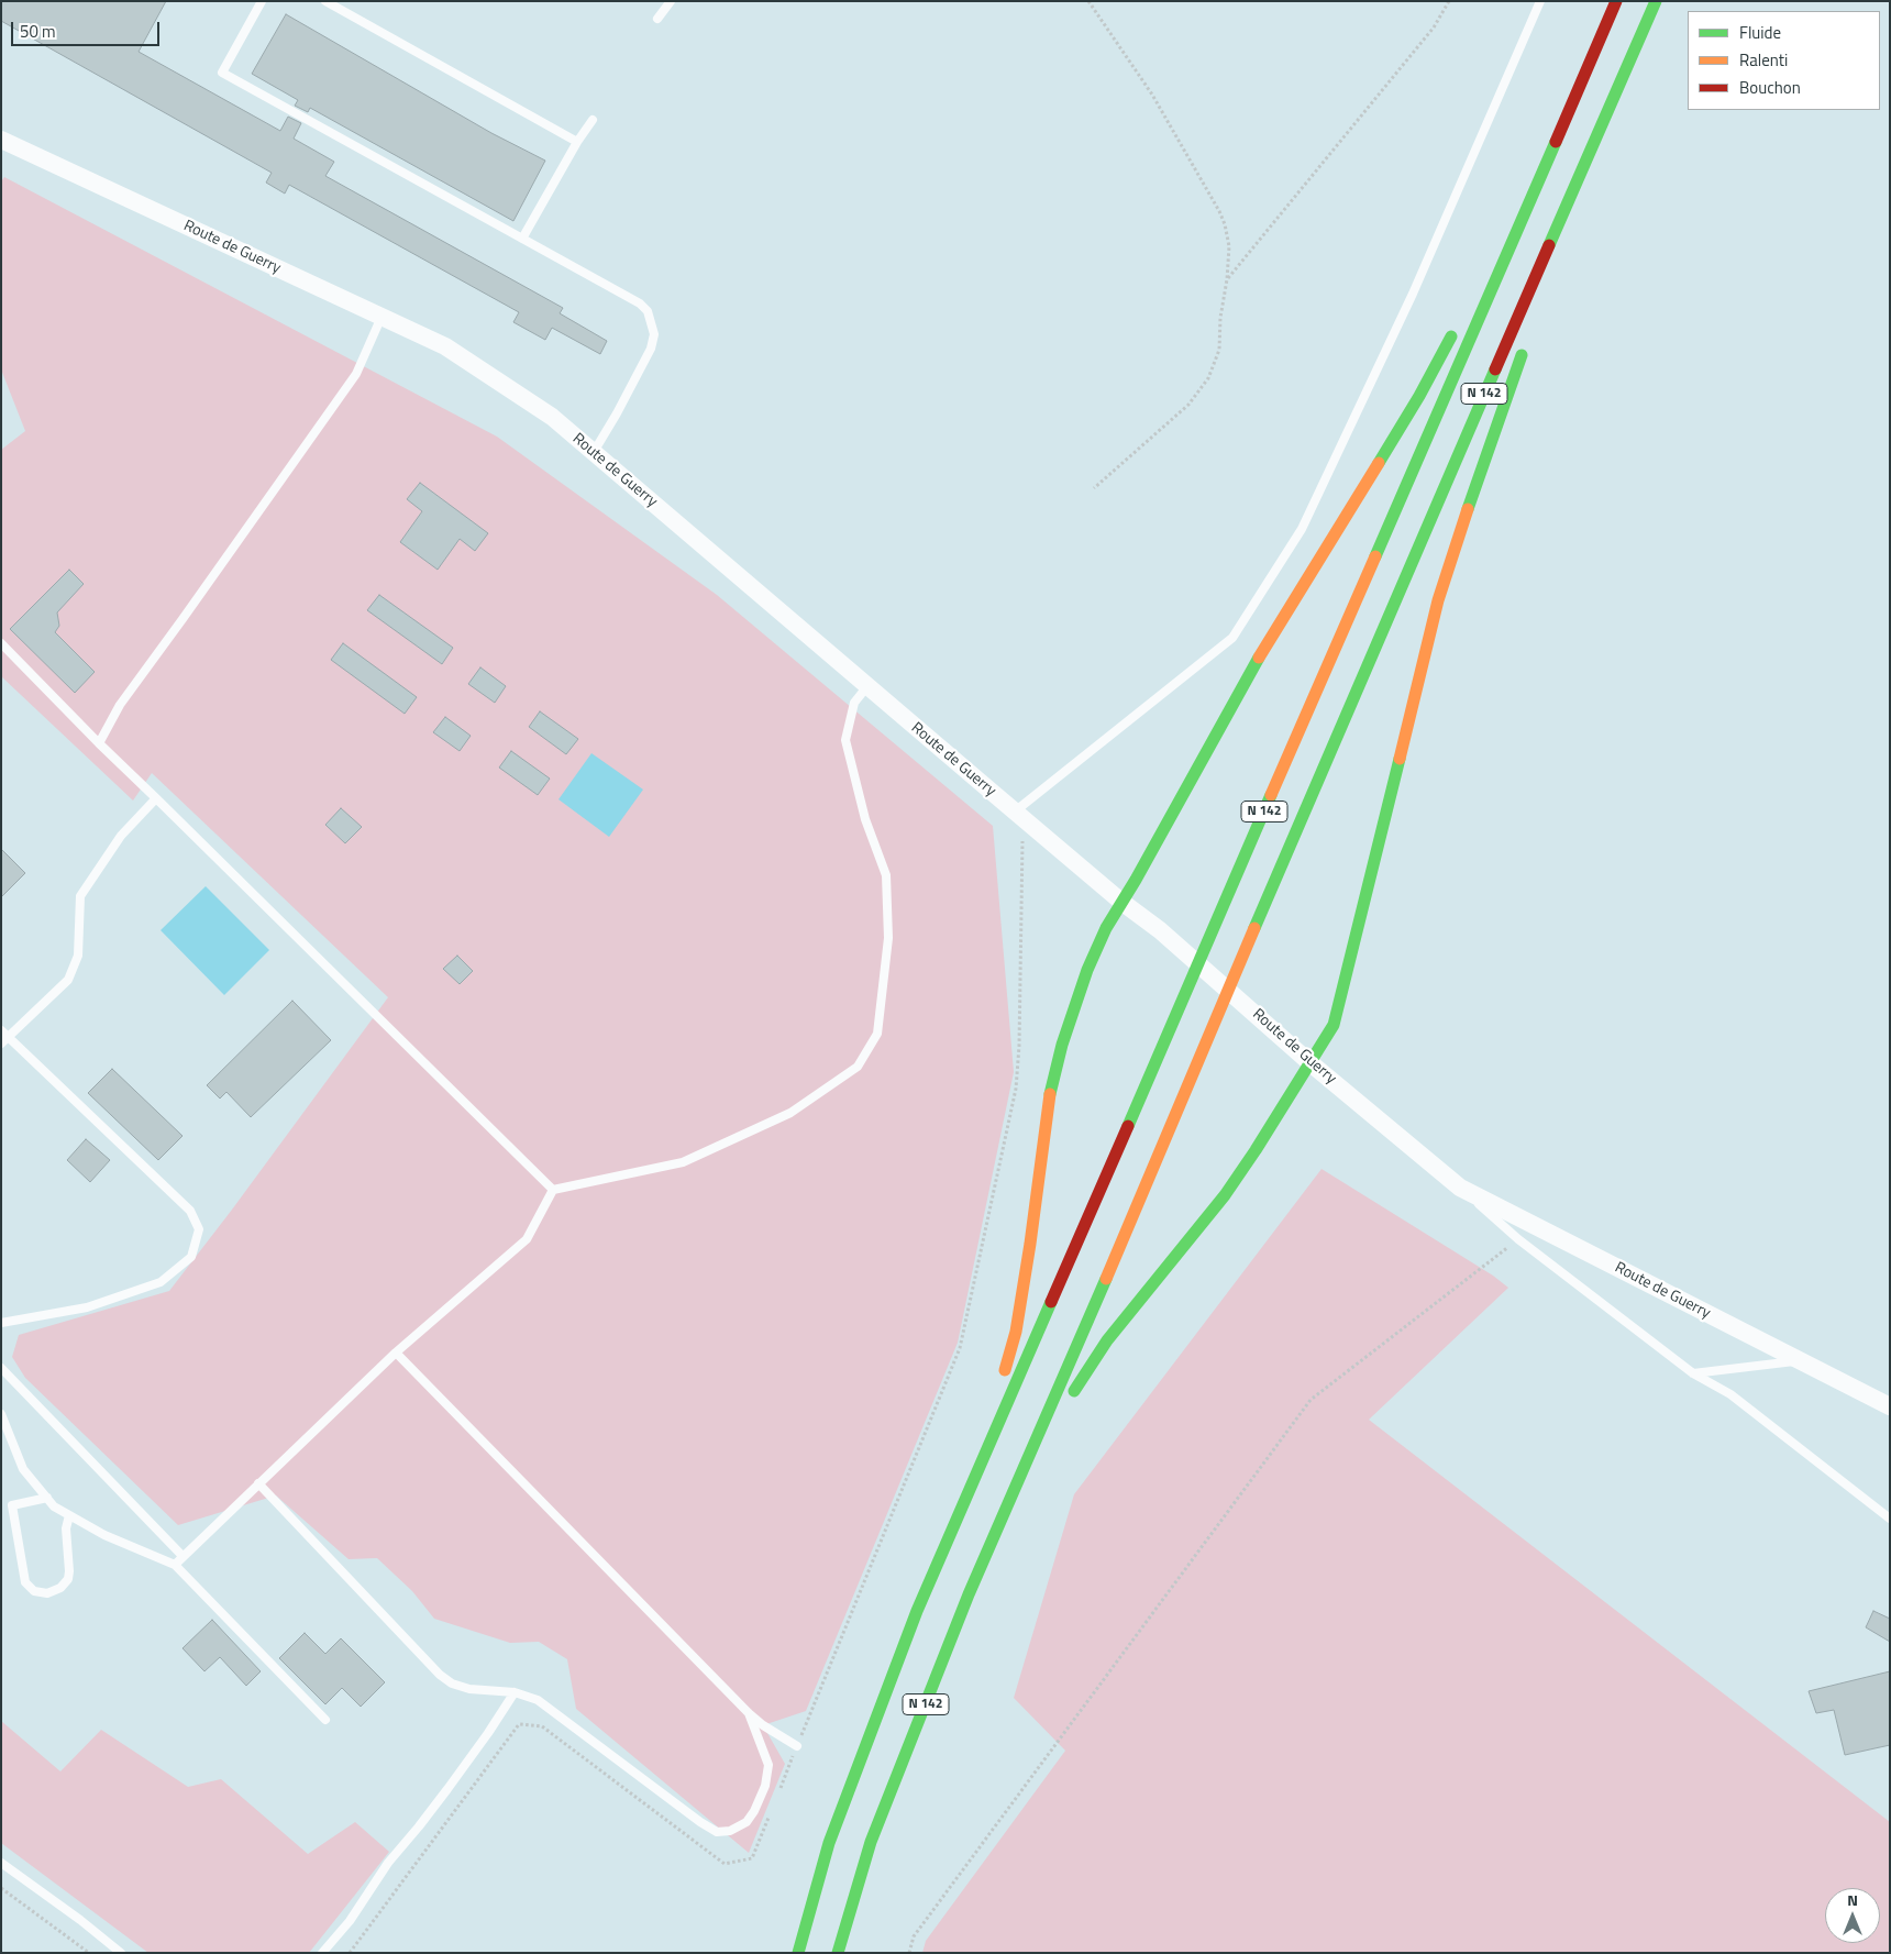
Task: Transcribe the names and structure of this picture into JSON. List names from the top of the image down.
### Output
{
  "streets": {
    "highway": ["N 142"],
    "street": ["Route de Guerry"]
  },
  "legend": ["Fluide", "Ralenti", "Bouchon"],
  "scale_bar": "50 m",
  "north": "top"
}
